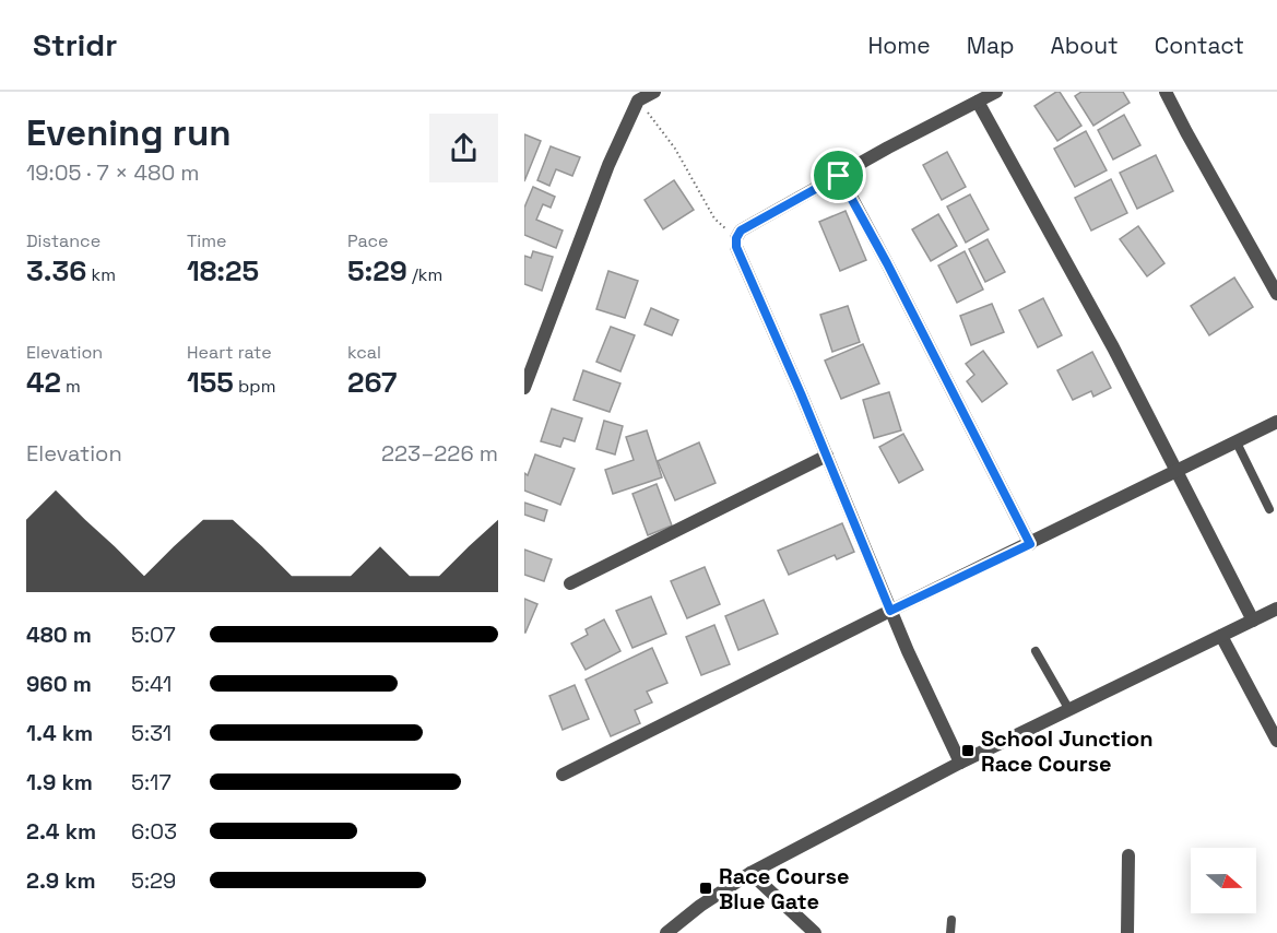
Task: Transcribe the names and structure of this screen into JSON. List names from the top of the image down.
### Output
{
  "places": {
    "transit": ["School Junction Race Course", "Race Course Blue Gate"]
  },
  "north": "right",
  "page": {
    "header": "Stridr",
    "nav": [
      "Home",
      "Map",
      "About",
      "Contact"
    ],
    "heading": ["Evening run", "19:05 · 7 × 480 m"],
    "stats": [
      ["Distance", "3.36 km"],
      ["Time", "18:25"],
      ["Pace", "5:29 /km"],
      ["Elevation", "42 m"],
      ["Heart rate", "155 bpm"],
      ["kcal", "267"]
    ],
    "chart": ["Elevation", "223–226 m"],
    "list": [
      {
        "name": "480 m",
        "note": "5:07"
      },
      {
        "name": "960 m",
        "note": "5:41"
      },
      {
        "name": "1.4 km",
        "note": "5:31"
      },
      {
        "name": "1.9 km",
        "note": "5:17"
      },
      {
        "name": "2.4 km",
        "note": "6:03"
      },
      {
        "name": "2.9 km",
        "note": "5:29"
      }
    ]
  }
}
